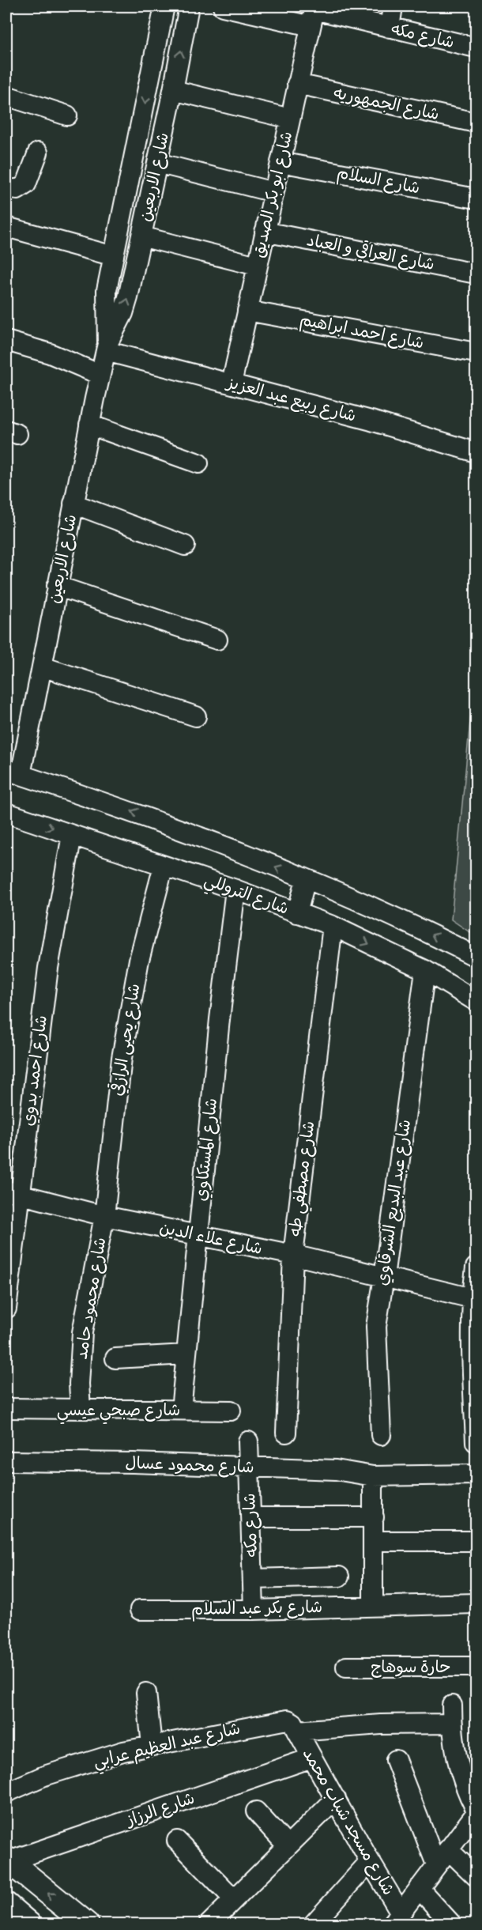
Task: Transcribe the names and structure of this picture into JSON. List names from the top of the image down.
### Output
{
  "streets": {
    "street": [
      "شارع مكه",
      "شارع الجمهوريه",
      "شارع الاربعين",
      "شارع السلام",
      "شارع ابو بكر الصديق",
      "شارع العراقي و العباد",
      "شارع احمد ابراهيم",
      "شارع ربيع عبد العزيز",
      "شارع التروللي",
      "شارع يحيى الرازقي",
      "شارع احمد بدوي",
      "شارع المستكاوي",
      "شارع مصطفي طه",
      "شارع عبد البديع الشرقاوي",
      "شارع علاء الدين",
      "شارع محمود حامد",
      "شارع صبحي عيسي",
      "شارع محمود عسال",
      "شارع بكر عبد السلام",
      "حارة سوهاج",
      "شارع عبد العظيم عرابي",
      "شارع الرزاز",
      "شارع مسجد شباب محمد"
    ]
  },
  "crossings": [
    ["شارع مكه", "شارع ابو بكر الصديق"],
    ["شارع مكه", "شارع محمود عسال"],
    ["شارع مكه", "شارع بكر عبد السلام"],
    ["شارع الجمهوريه", "شارع ابو بكر الصديق"],
    ["شارع الاربعين", "شارع ربيع عبد العزيز"],
    ["شارع الاربعين", "شارع التروللي"],
    ["شارع السلام", "شارع ابو بكر الصديق"],
    ["شارع ابو بكر الصديق", "شارع العراقي و العباد"],
    ["شارع ابو بكر الصديق", "شارع احمد ابراهيم"],
    ["شارع ابو بكر الصديق", "شارع ربيع عبد العزيز"],
    ["شارع التروللي", "شارع يحيى الرازقي"],
    ["شارع التروللي", "شارع احمد بدوي"],
    ["شارع التروللي", "شارع المستكاوي"],
    ["شارع التروللي", "شارع مصطفي طه"],
    ["شارع التروللي", "شارع عبد البديع الشرقاوي"],
    ["شارع يحيى الرازقي", "شارع علاء الدين"],
    ["شارع يحيى الرازقي", "شارع محمود حامد"],
    ["شارع احمد بدوي", "شارع علاء الدين"],
    ["شارع المستكاوي", "شارع علاء الدين"],
    ["شارع المستكاوي", "شارع صبحي عيسي"],
    ["شارع مصطفي طه", "شارع علاء الدين"],
    ["شارع عبد البديع الشرقاوي", "شارع علاء الدين"],
    ["شارع علاء الدين", "شارع محمود حامد"],
    ["شارع محمود حامد", "شارع صبحي عيسي"],
    ["شارع عبد العظيم عرابي", "شارع مسجد شباب محمد"],
    ["شارع الرزاز", "شارع مسجد شباب محمد"]
  ]
}
